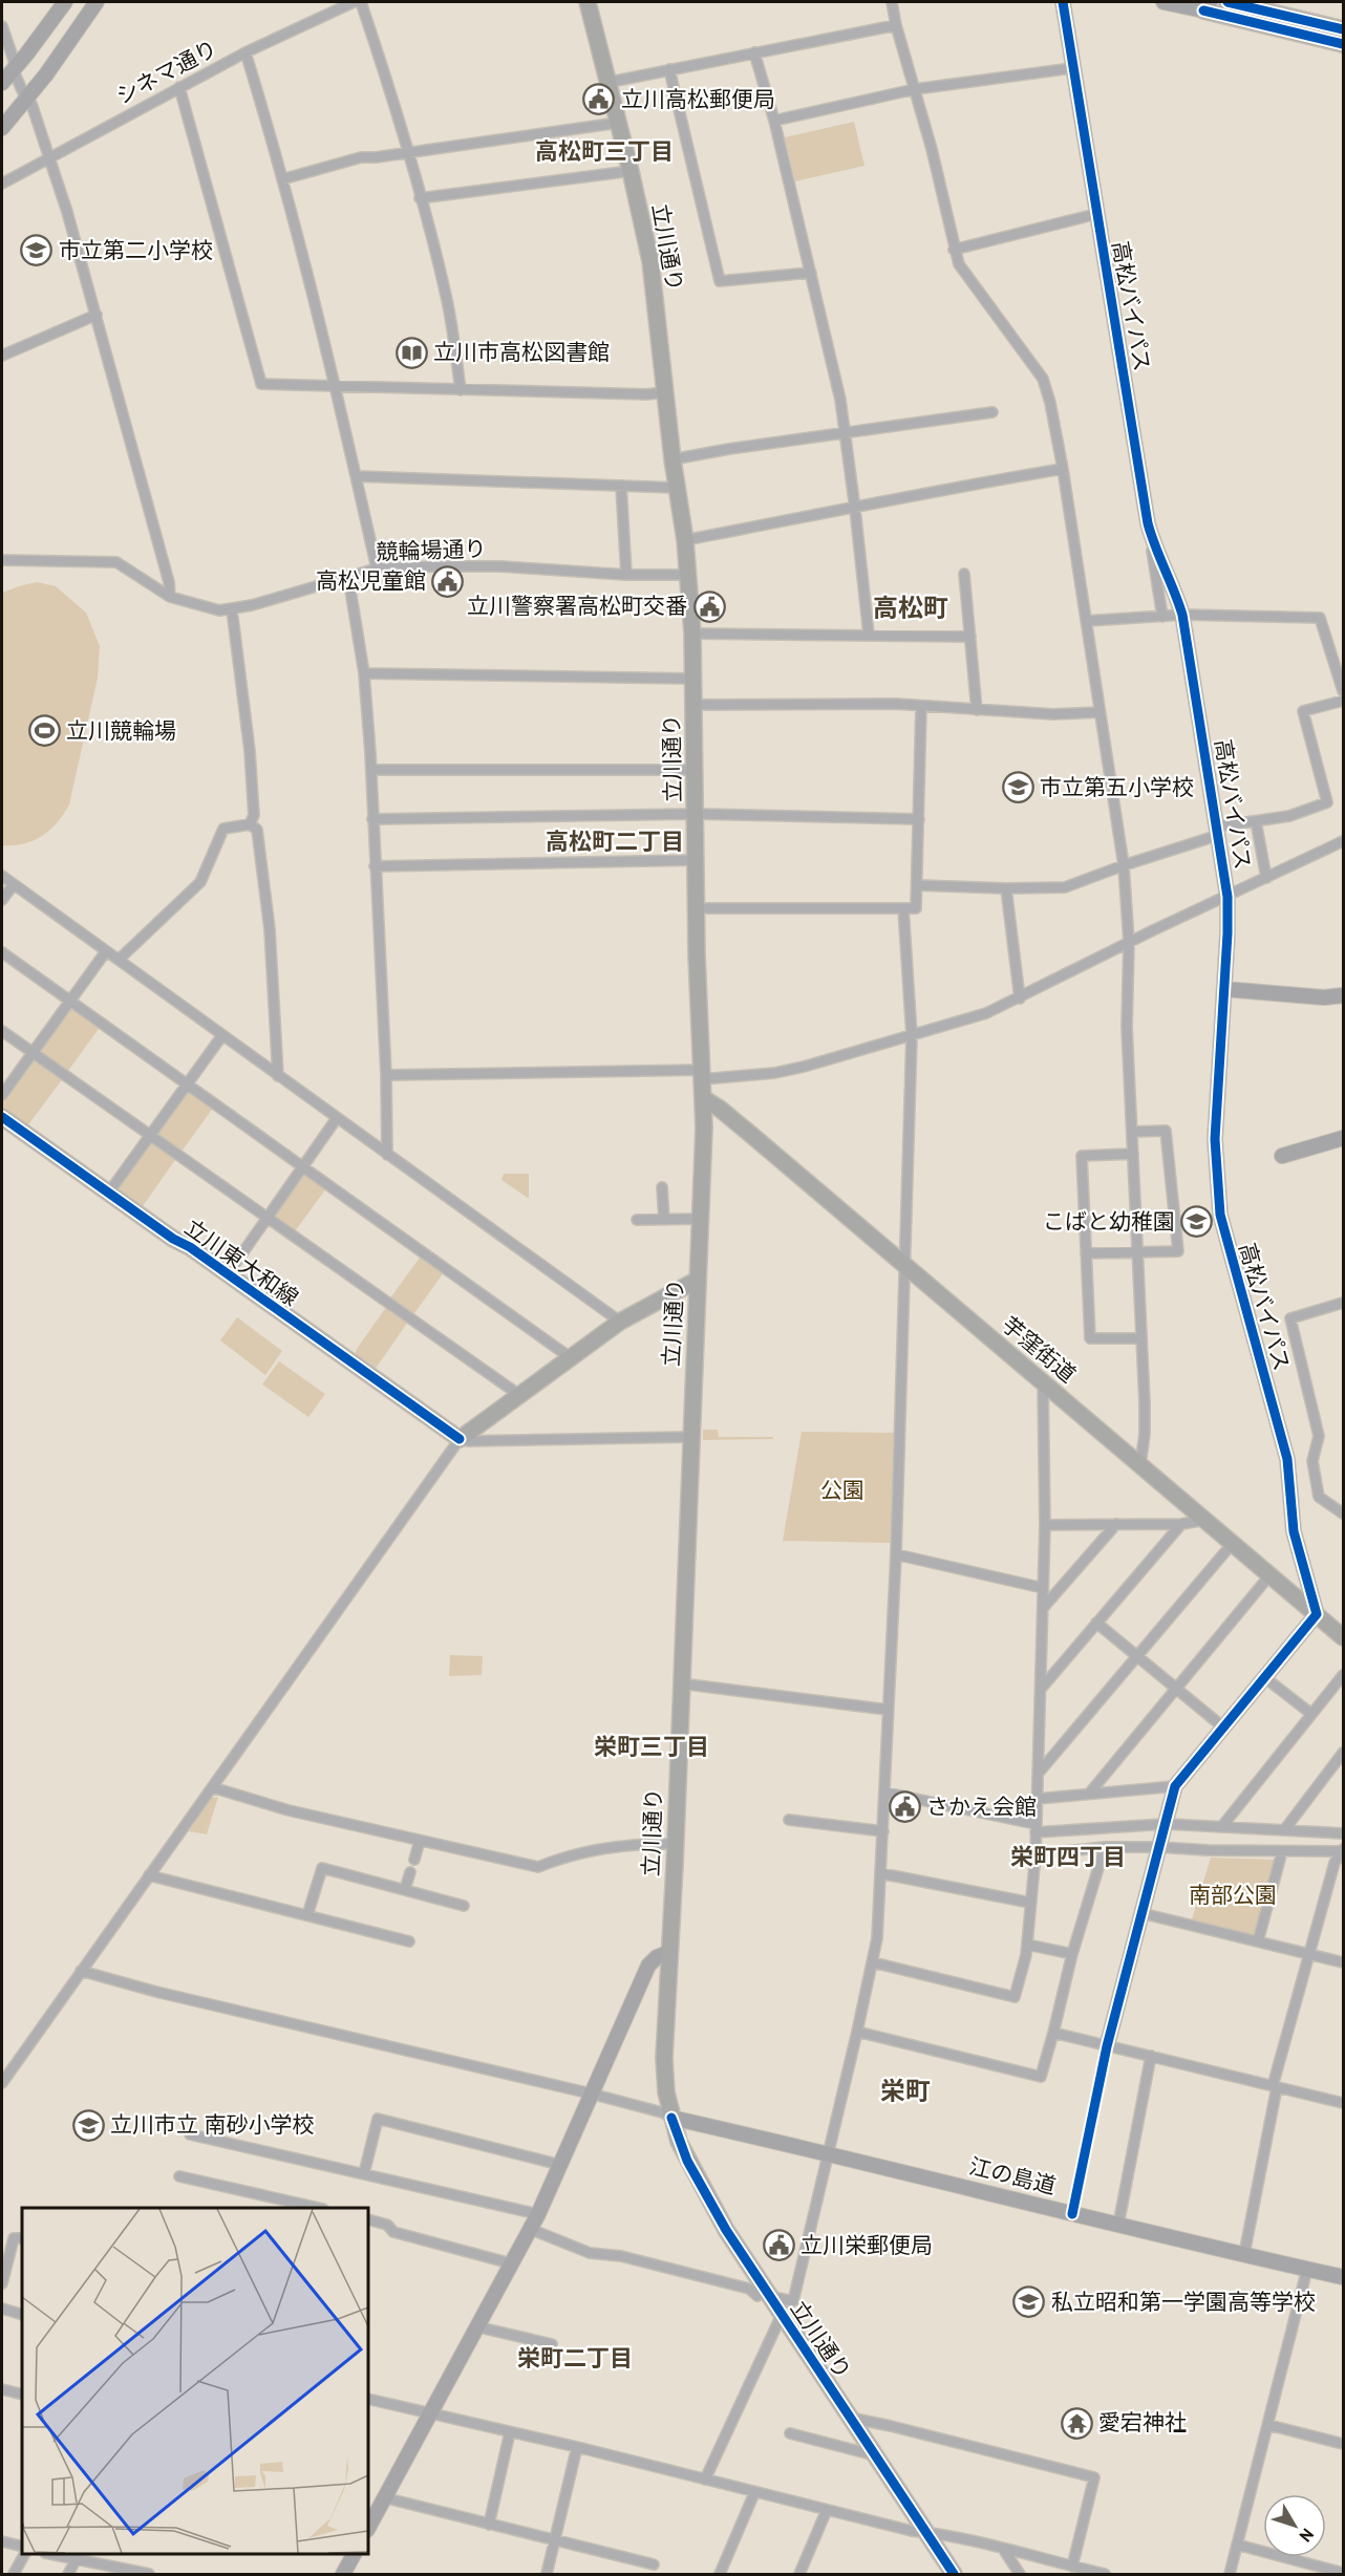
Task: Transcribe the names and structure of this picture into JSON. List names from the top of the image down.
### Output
{
  "streets": {
    "main road": ["立川通り", "立川東大和線", "芋窪街道"],
    "street": [
      "シネマ通り",
      "高松バイパス",
      "競輪場通り",
      "江の島道"
    ]
  },
  "crossings": [
    ["立川通り", "競輪場通り"],
    ["立川通り", "芋窪街道"],
    ["立川通り", "江の島道"],
    ["高松バイパス", "芋窪街道"]
  ],
  "districts": [
    "高松町三丁目",
    "高松町",
    "高松町二丁目",
    "栄町三丁目",
    "栄町四丁目",
    "栄町",
    "栄町二丁目"
  ],
  "parks": ["公園", "南部公園"],
  "places": {
    "public building": [
      "立川高松郵便局",
      "高松児童館",
      "立川警察署高松町交番",
      "さかえ会館",
      "立川栄郵便局"
    ],
    "school or university": [
      "市立第二小学校",
      "市立第五小学校",
      "こばと幼稚園",
      "立川市立 南砂小学校",
      "私立昭和第一学園高等学校"
    ],
    "library": ["立川市高松図書館"],
    "sports": ["立川競輪場"],
    "temple": ["愛宕神社"]
  },
  "north": "bottom right"
}
